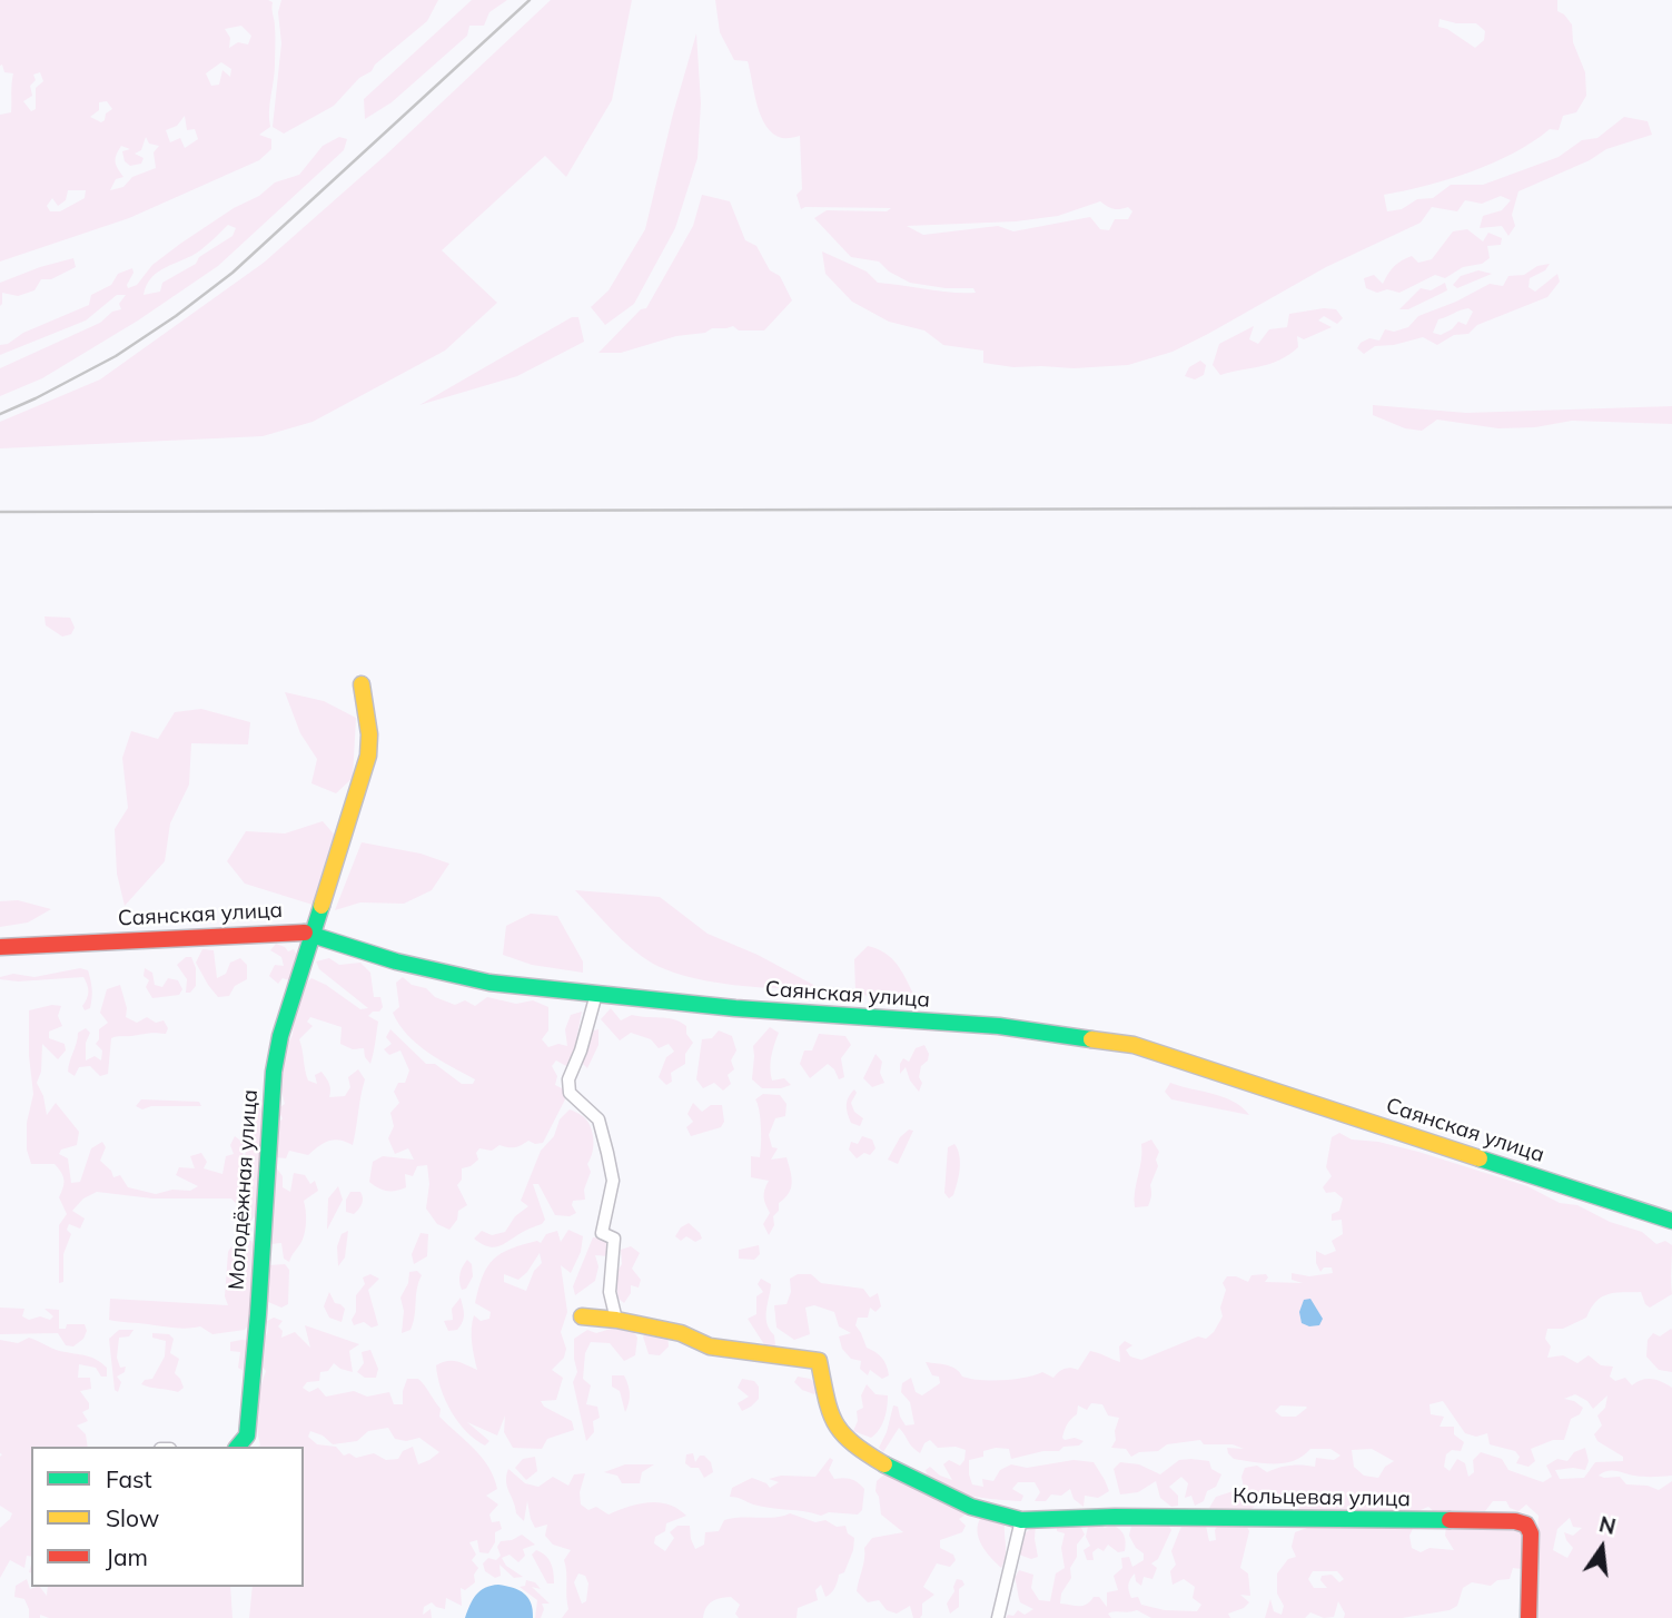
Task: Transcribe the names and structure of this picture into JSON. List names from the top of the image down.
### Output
{
  "streets": {
    "street": ["Саянская улица", "Молодёжная улица", "Кольцевая улица"]
  },
  "crossings": [
    ["Саянская улица", "Молодёжная улица"]
  ],
  "legend": ["Fast", "Slow", "Jam"],
  "north": "top"
}
